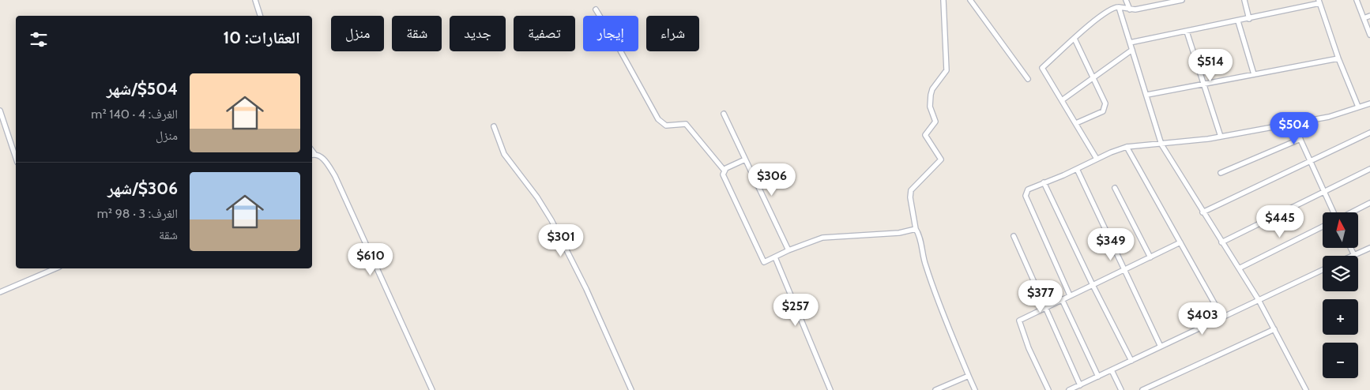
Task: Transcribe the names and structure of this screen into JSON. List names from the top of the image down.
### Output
{
  "north": "top",
  "page": {
    "chip": [
      "شراء",
      "إيجار",
      "تصفية",
      "جديد",
      "شقة",
      "منزل"
    ],
    "heading": "العقارات: 10",
    "price": [
      "$514",
      "$504",
      "$306",
      "$445",
      "$301",
      "$349",
      "$610",
      "$377",
      "$257",
      "$403"
    ],
    "list": [
      {
        "name": "$504/شهر",
        "note": "الغرف: 4 · 140 m² · منزل"
      },
      {
        "name": "$306/شهر",
        "note": "الغرف: 3 · 98 m² · شقة"
      }
    ],
    "map_buttons": ["+", "−"]
  }
}
